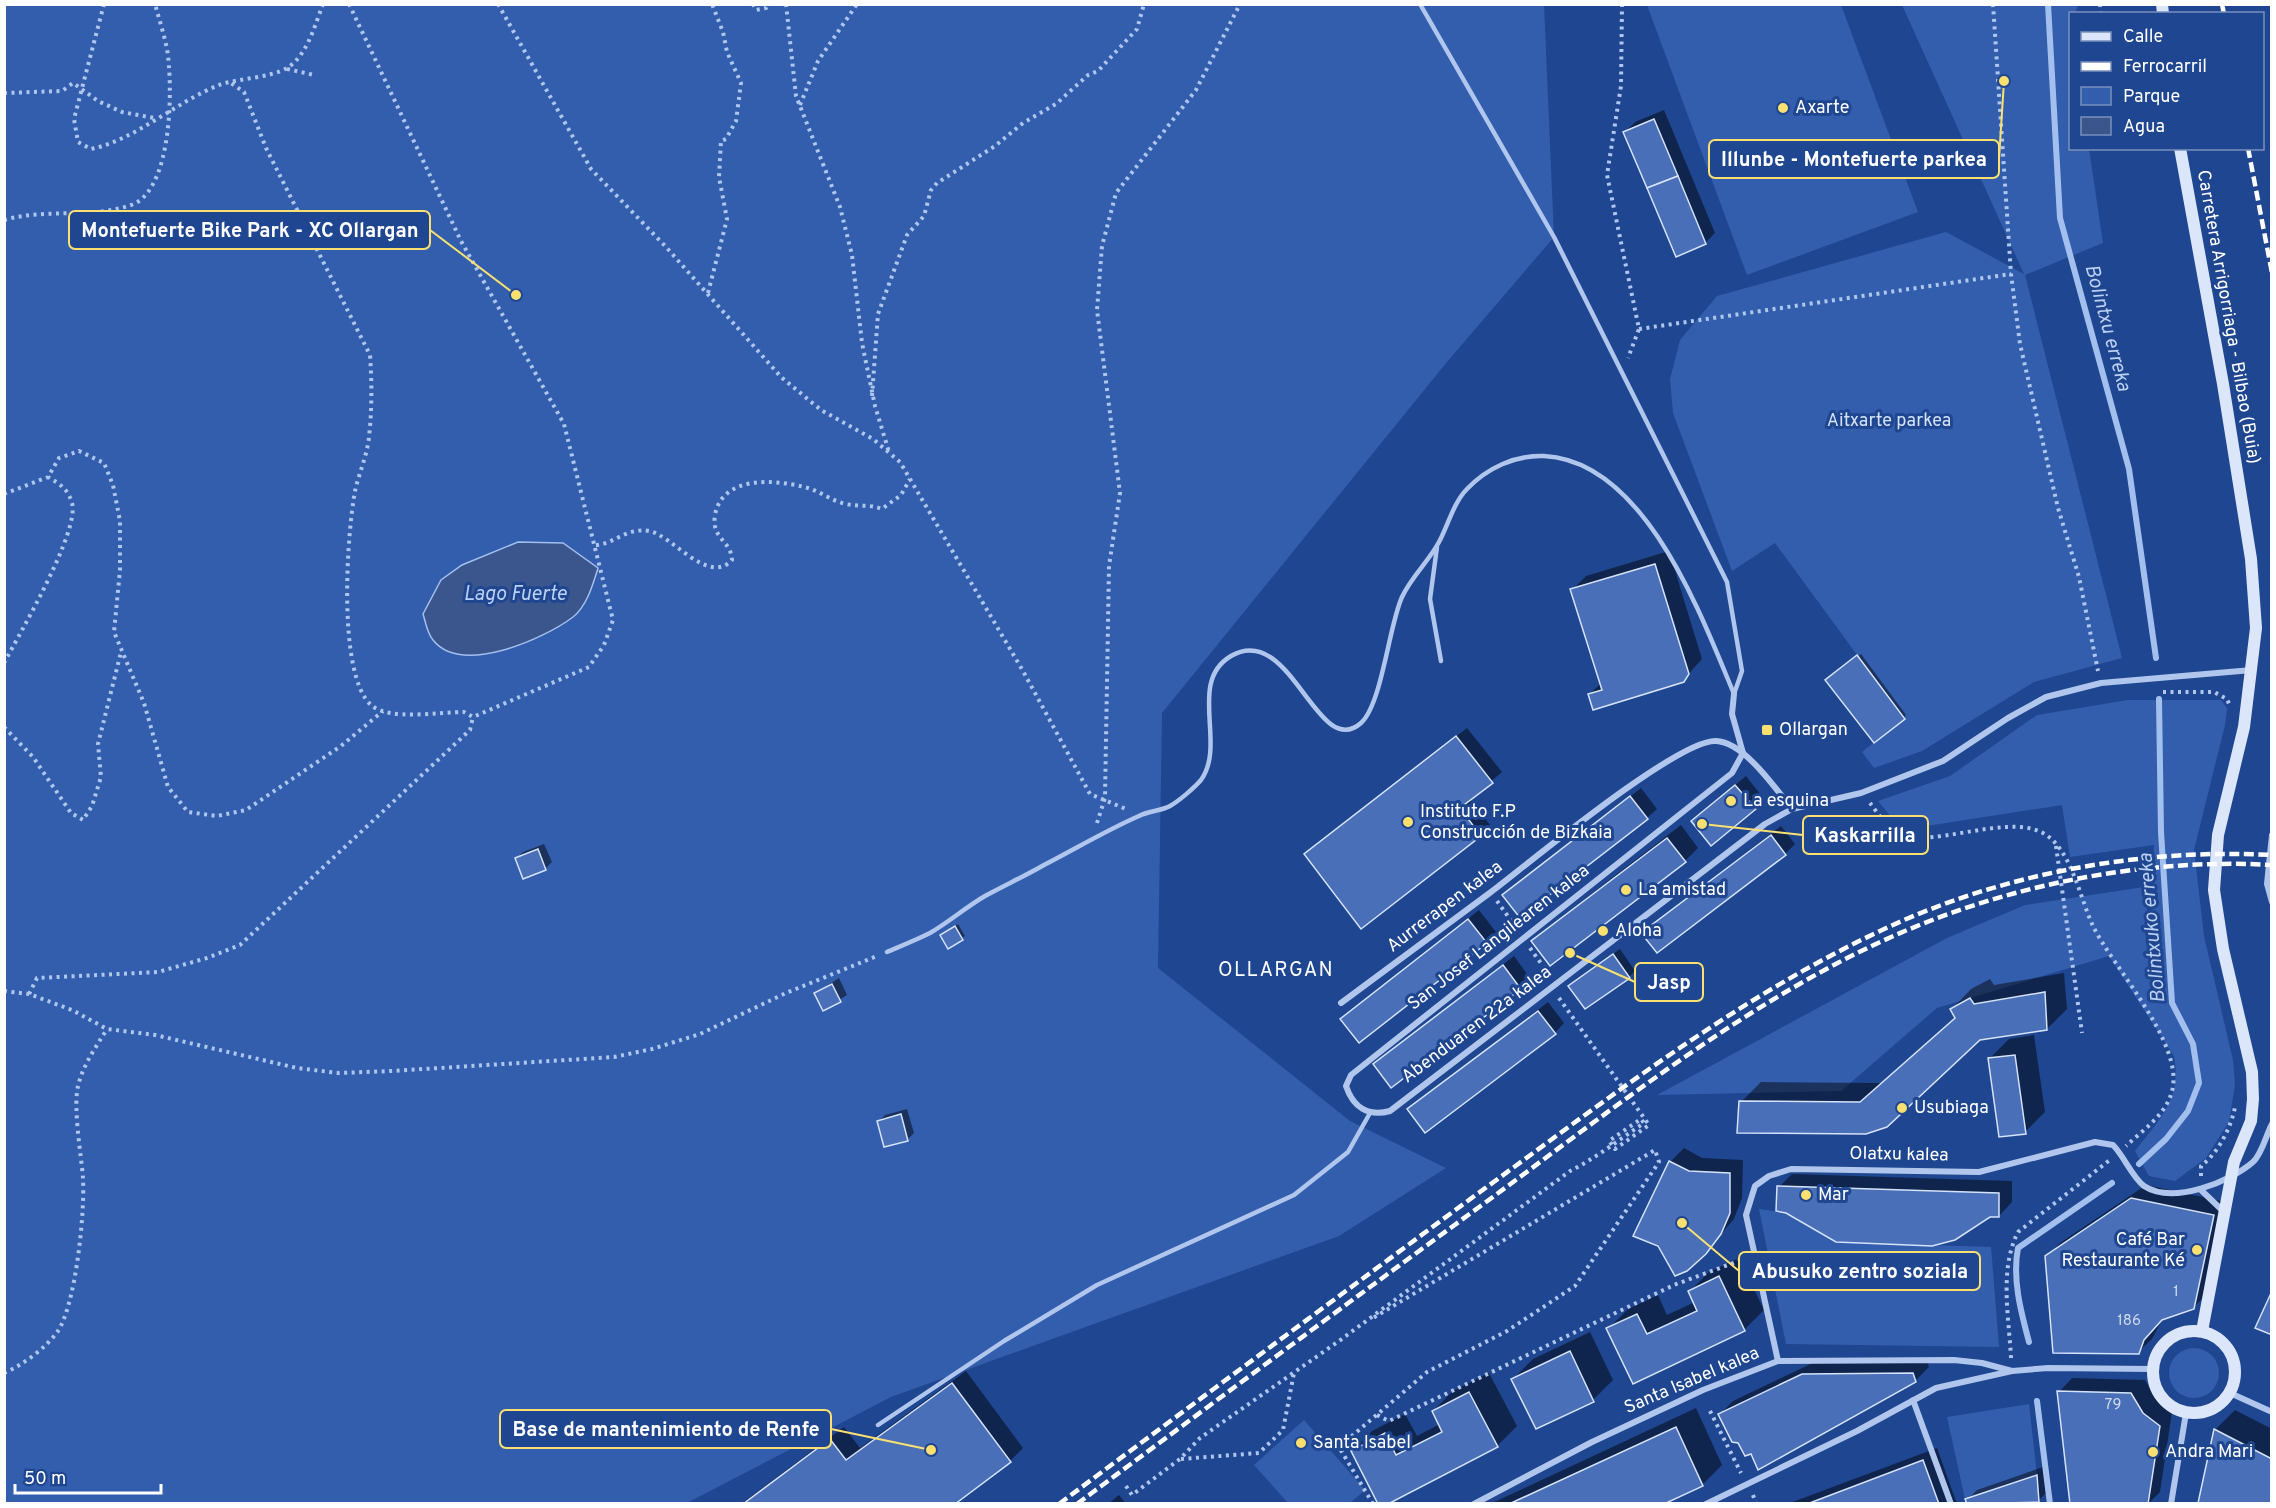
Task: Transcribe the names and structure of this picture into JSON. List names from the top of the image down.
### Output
{
  "streets": {
    "street": [
      "Carretera Arrigorriaga - Bilbao (Buia)",
      "Aurrerapen kalea",
      "San Josef Langilearen kalea",
      "Abenduaren 22a kalea",
      "Olatxu kalea",
      "Santa Isabel kalea"
    ]
  },
  "crossings": [
    ["Carretera Arrigorriaga - Bilbao (Buia)", "Abenduaren 22a kalea"],
    ["Carretera Arrigorriaga - Bilbao (Buia)", "Santa Isabel kalea"],
    ["Aurrerapen kalea", "San Josef Langilearen kalea"],
    ["San Josef Langilearen kalea", "Abenduaren 22a kalea"],
    ["Olatxu kalea", "Santa Isabel kalea"]
  ],
  "districts": ["OLLARGAN"],
  "water": ["Bolintxu erreka", "Lago Fuerte", "Bolintxuko erreka"],
  "parks": ["Aitxarte parkea"],
  "places": {
    "other": [
      "Illunbe - Montefuerte parkea",
      "Axarte",
      "Montefuerte Bike Park - XC Ollargan",
      "La esquina",
      "Instituto F.P Construcción de Bizkaia",
      "Kaskarrilla",
      "La amistad",
      "Aloha",
      "Jasp",
      "Usubiaga",
      "Mar",
      "Abusuko zentro soziala",
      "Café Bar Restaurante Ké",
      "Santa Isabel",
      "Base de mantenimiento de Renfe",
      "Andra Mari"
    ],
    "transit": ["Ollargan"]
  },
  "house_numbers": ["1", "186", "79"],
  "legend": [
    "Calle",
    "Ferrocarril",
    "Parque",
    "Agua"
  ],
  "scale_bar": "50 m"
}
